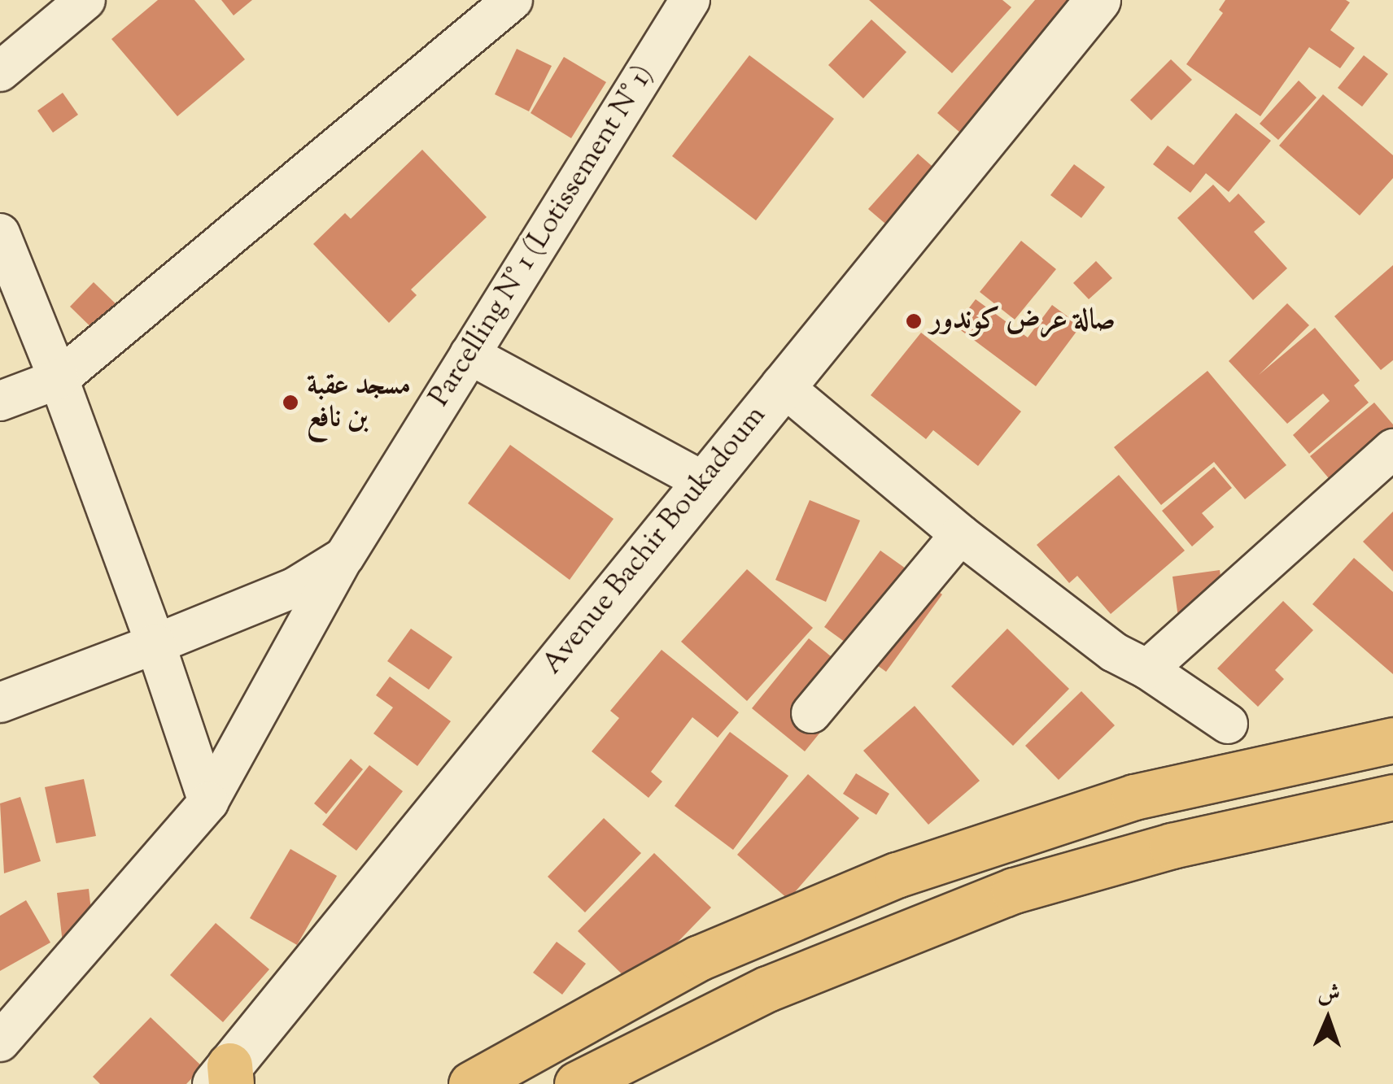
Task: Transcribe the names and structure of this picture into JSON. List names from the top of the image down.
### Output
{
  "streets": {
    "street": ["Parcelling N° 1 (Lotissement N° 1)", "Avenue Bachir Boukadoum"]
  },
  "places": ["صالة عرض كوندور", "مسجد عقبة بن نافع"],
  "north": "top"
}
